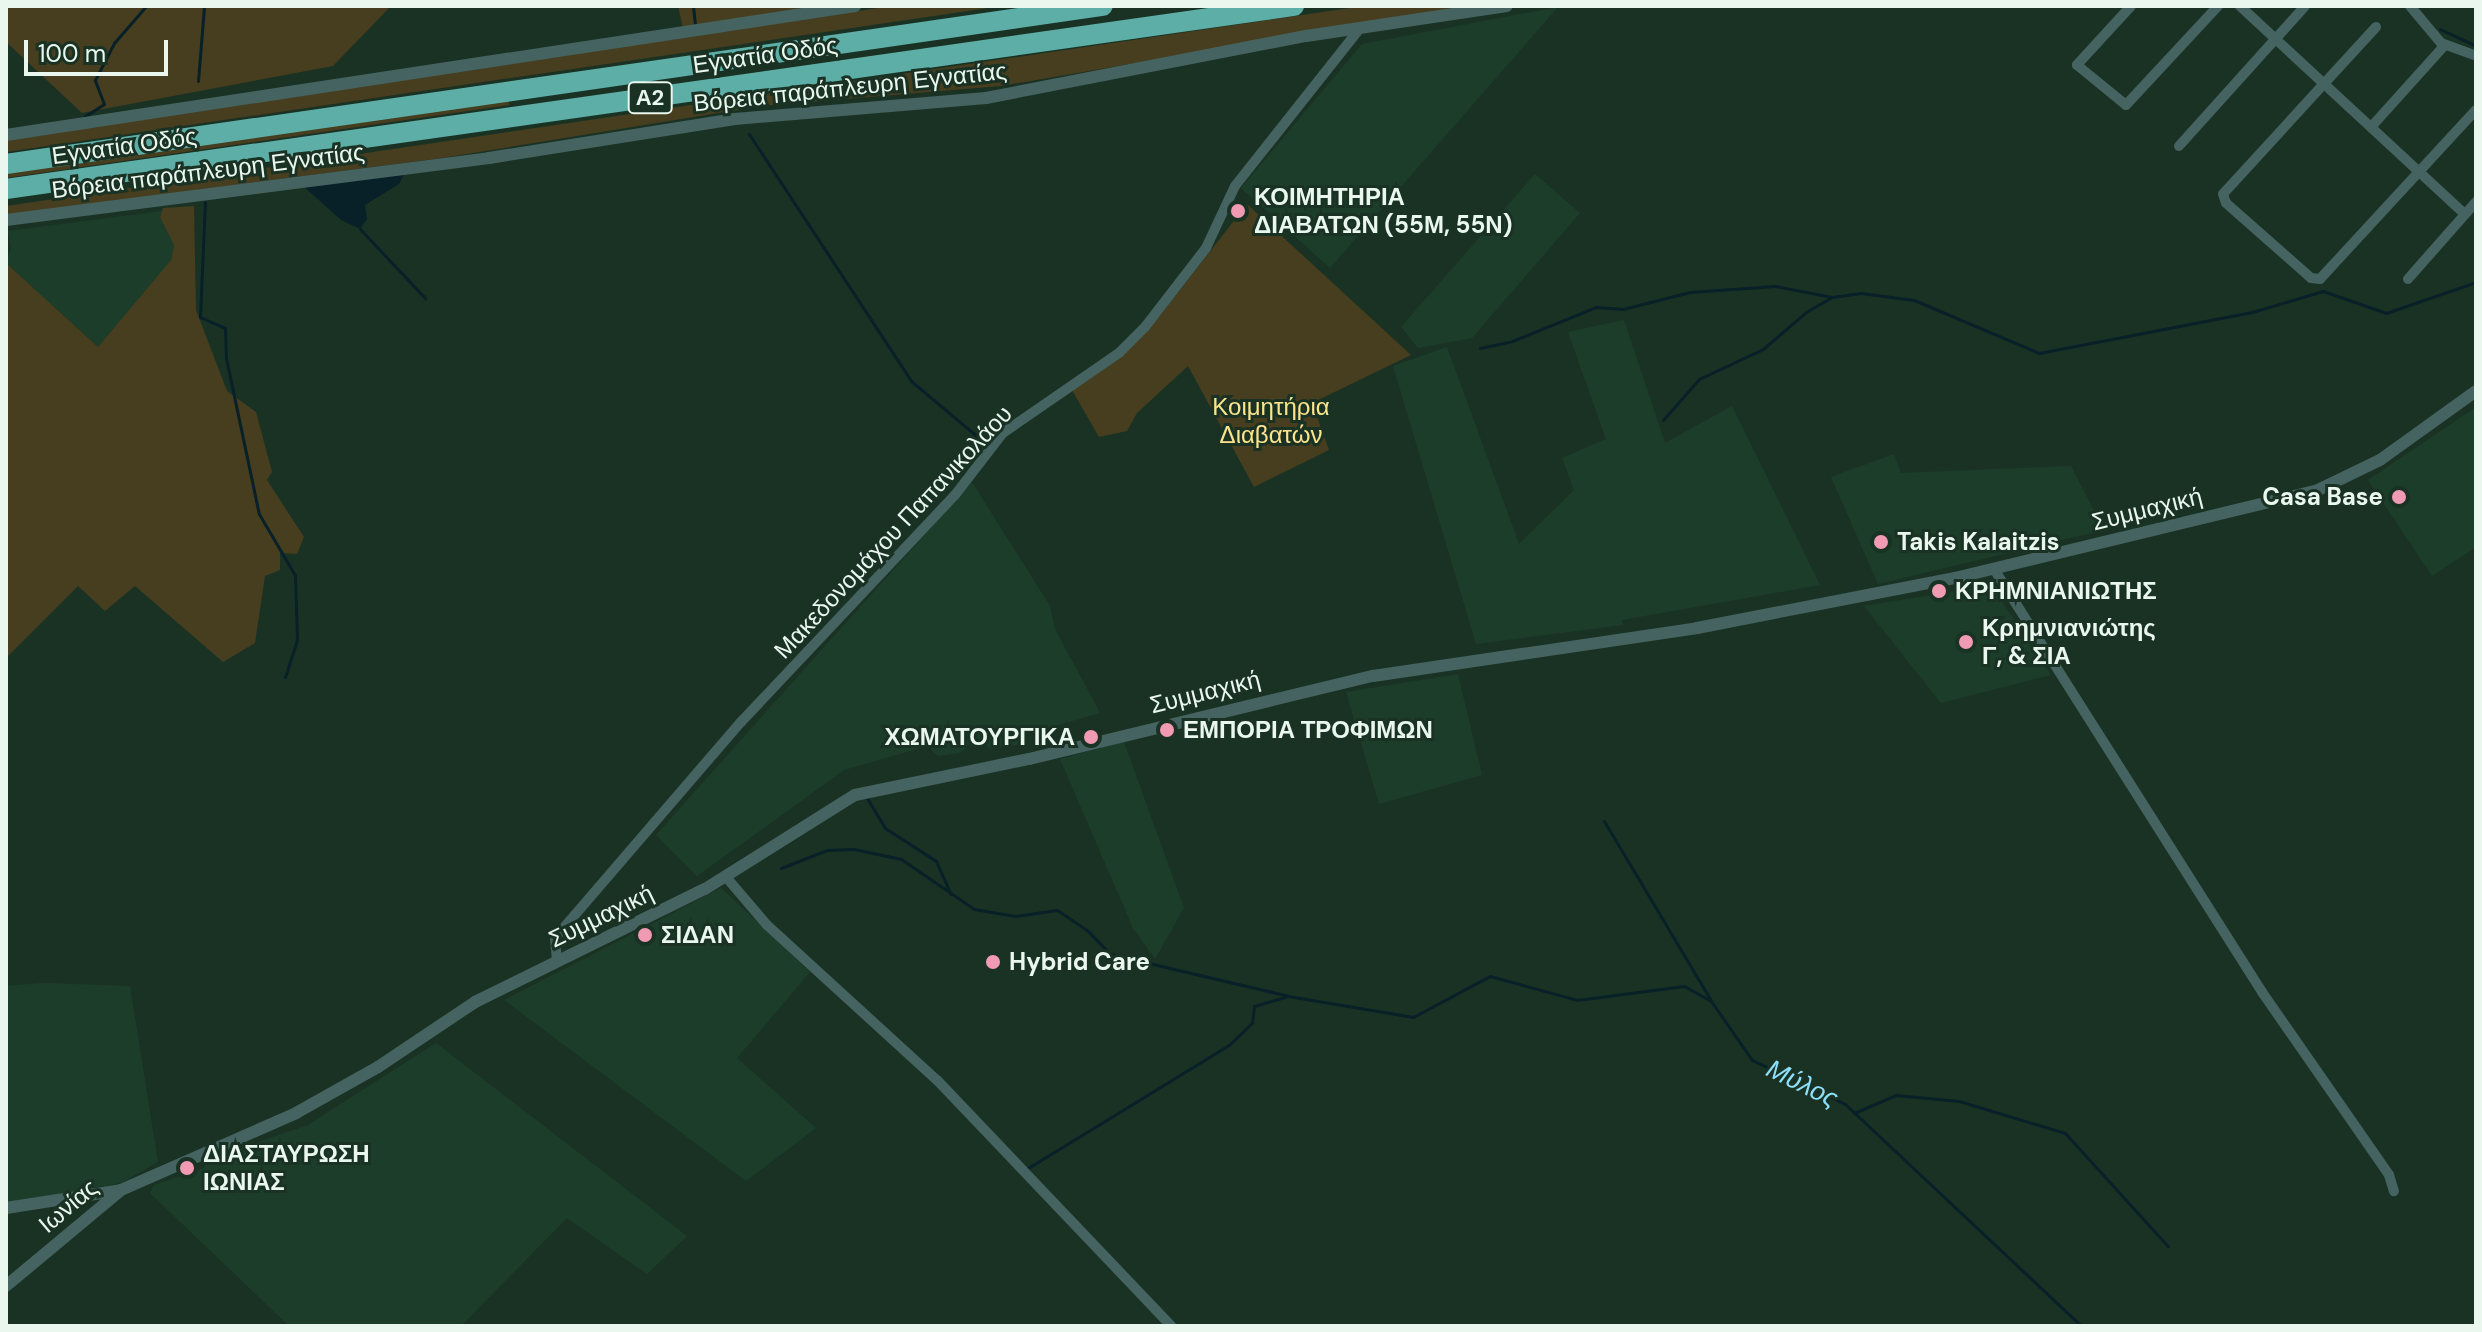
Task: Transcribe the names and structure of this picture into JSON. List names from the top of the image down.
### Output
{
  "streets": {
    "highway": ["Εγνατία Οδός", "Α2"],
    "street": [
      "Βόρεια παράπλευρη Εγνατίας",
      "Συμμαχική",
      "Μακεδονομάχου Παπανικολάου",
      "Ιωνίας"
    ]
  },
  "crossings": [
    ["Βόρεια παράπλευρη Εγνατίας", "Μακεδονομάχου Παπανικολάου"],
    ["Συμμαχική", "Μακεδονομάχου Παπανικολάου"],
    ["Συμμαχική", "Ιωνίας"]
  ],
  "water": ["Μύλος"],
  "parks": ["Κοιμητήρια Διαβατών"],
  "places": [
    "ΚΟΙΜΗΤΗΡΙΑ ΔΙΑΒΑΤΩΝ (55Μ, 55Ν)",
    "Casa Base",
    "Takis Kalaitzis",
    "ΚΡΗΜΝΙΑΝΙΩΤΗΣ",
    "Κρημνιανιώτης Γ, & ΣΙΑ",
    "ΕΜΠΟΡΙΑ ΤΡΟΦΙΜΩΝ",
    "ΧΩΜΑΤΟΥΡΓΙΚΑ",
    "ΣΙΔΑΝ",
    "Hybrid Care",
    "ΔΙΑΣΤΑΥΡΩΣΗ ΙΩΝΙΑΣ"
  ],
  "scale_bar": "100 m"
}
